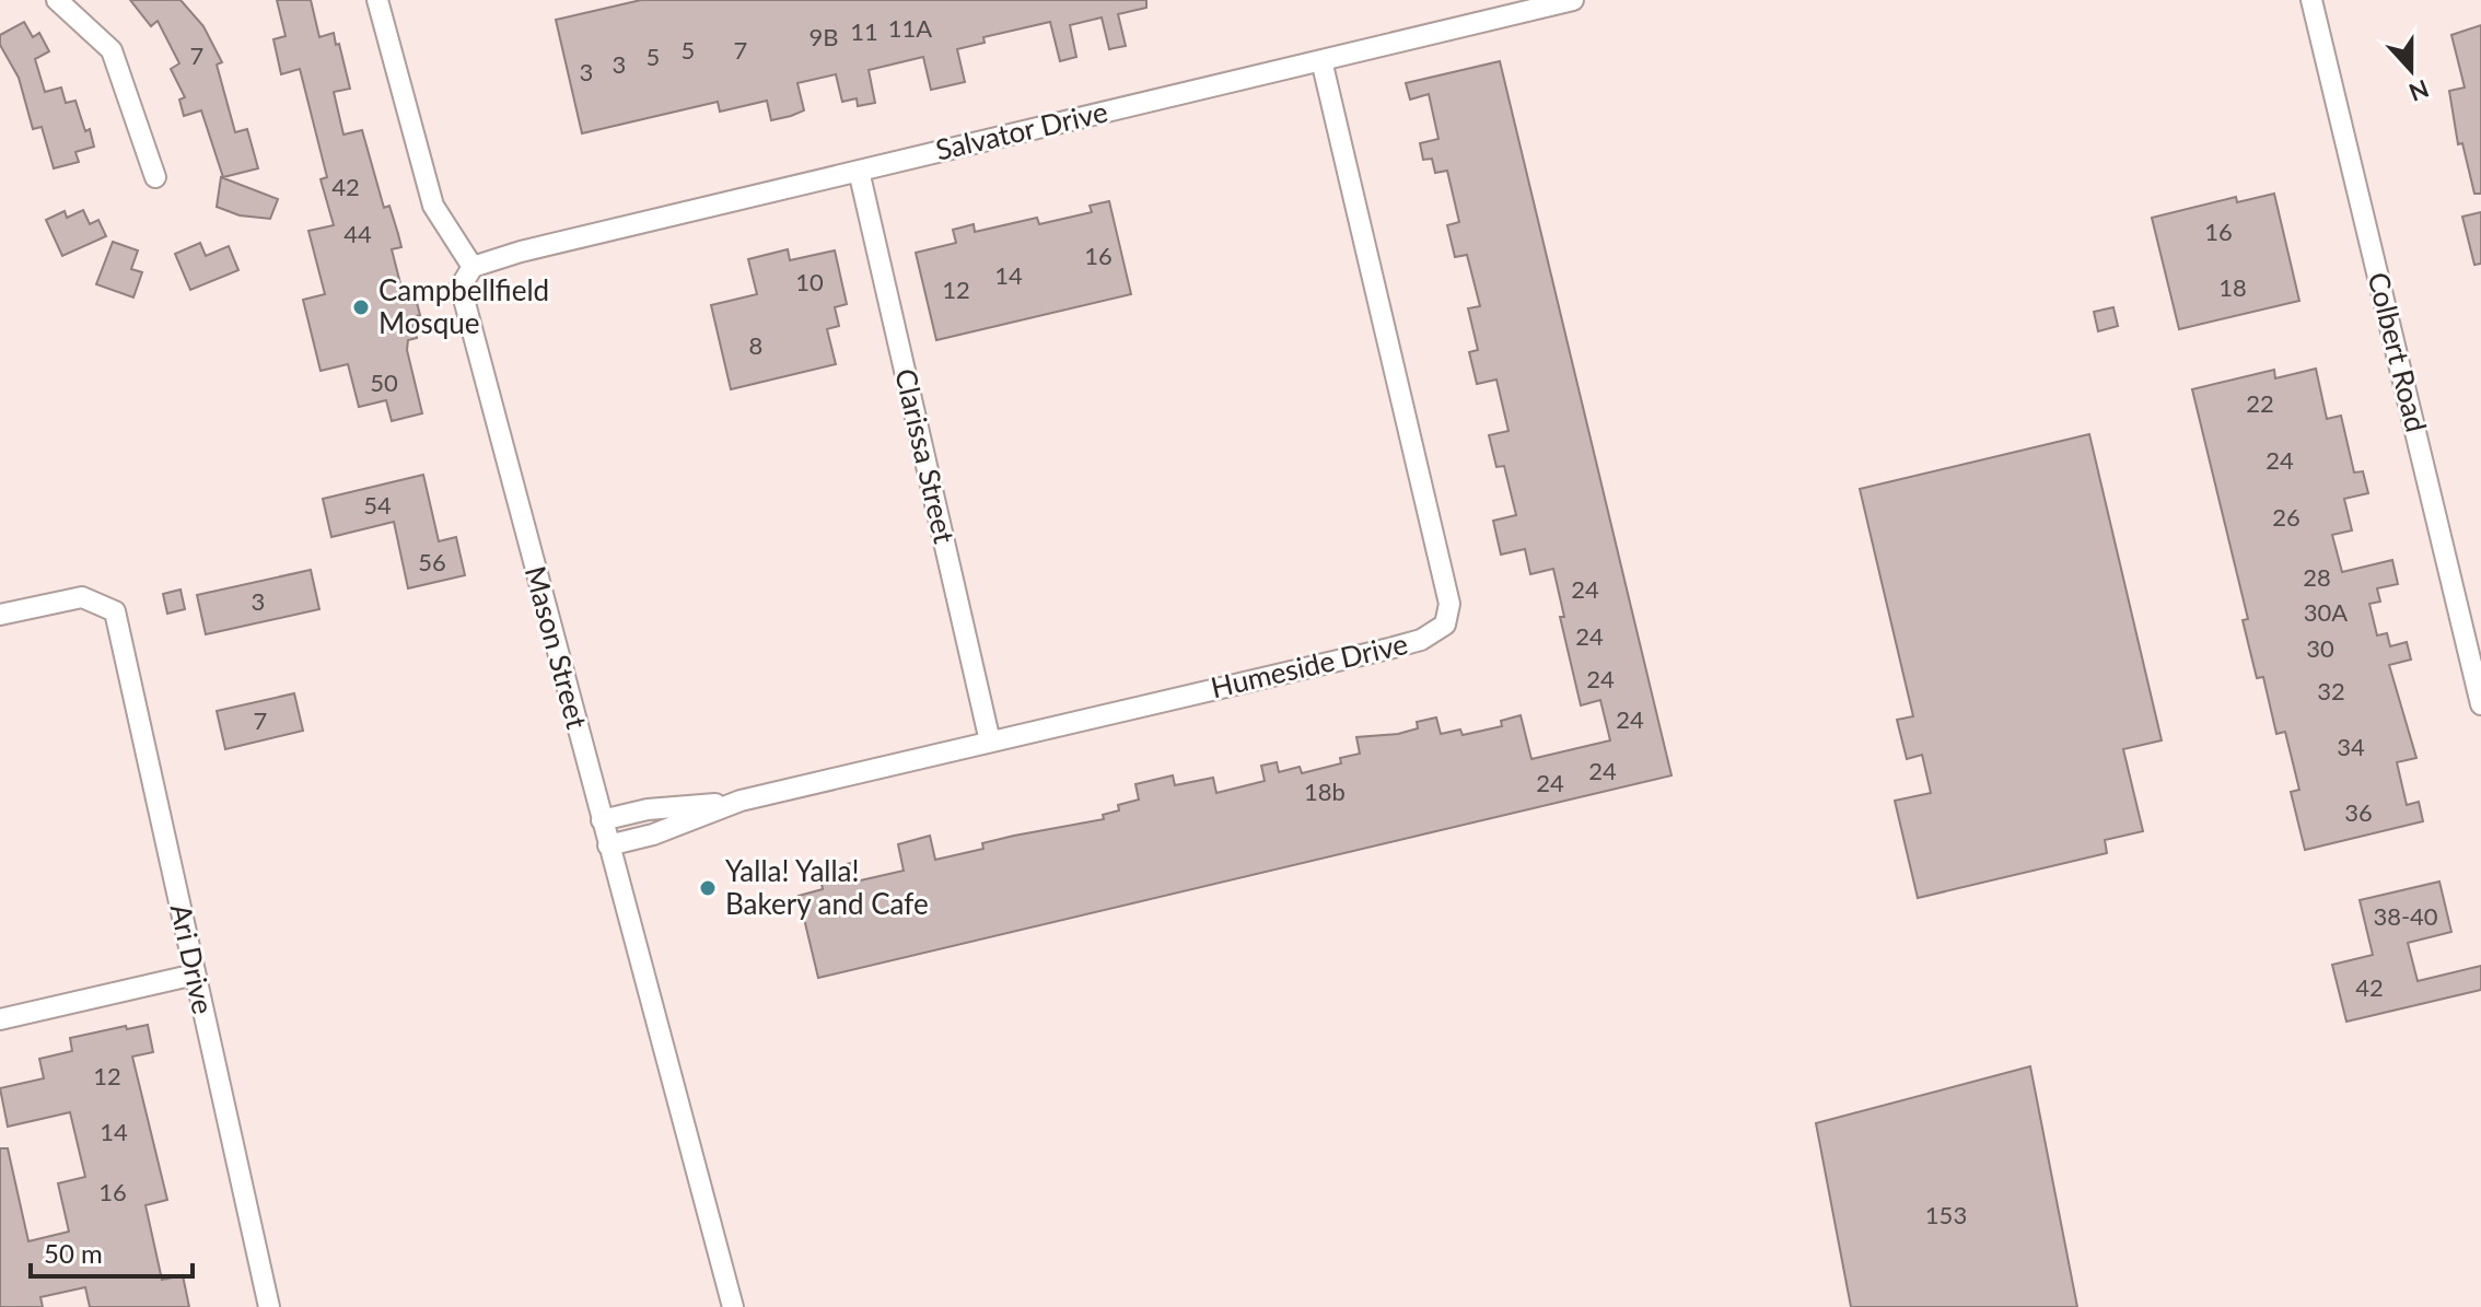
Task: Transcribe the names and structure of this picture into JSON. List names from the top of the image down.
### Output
{
  "streets": {
    "street": [
      "Salvator Drive",
      "Colbert Road",
      "Clarissa Street",
      "Mason Street",
      "Humeside Drive",
      "Ari Drive"
    ]
  },
  "crossings": [
    ["Salvator Drive", "Clarissa Street"],
    ["Salvator Drive", "Mason Street"],
    ["Salvator Drive", "Humeside Drive"],
    ["Clarissa Street", "Humeside Drive"],
    ["Mason Street", "Humeside Drive"]
  ],
  "places": ["Campbellfield Mosque", "Yalla! Yalla! Bakery and Cafe"],
  "house_numbers": [
    "11A",
    "11",
    "9B",
    "5",
    "7",
    "7",
    "5",
    "3",
    "3",
    "42",
    "16",
    "44",
    "16",
    "14",
    "10",
    "18",
    "12",
    "8",
    "50",
    "22",
    "24",
    "54",
    "26",
    "56",
    "28",
    "24",
    "3",
    "30A",
    "24",
    "30",
    "24",
    "32",
    "24",
    "7",
    "34",
    "24",
    "24",
    "18b",
    "36",
    "38-40",
    "42",
    "12",
    "14",
    "16",
    "153"
  ],
  "scale_bar": "50 m",
  "north": "bottom"
}
